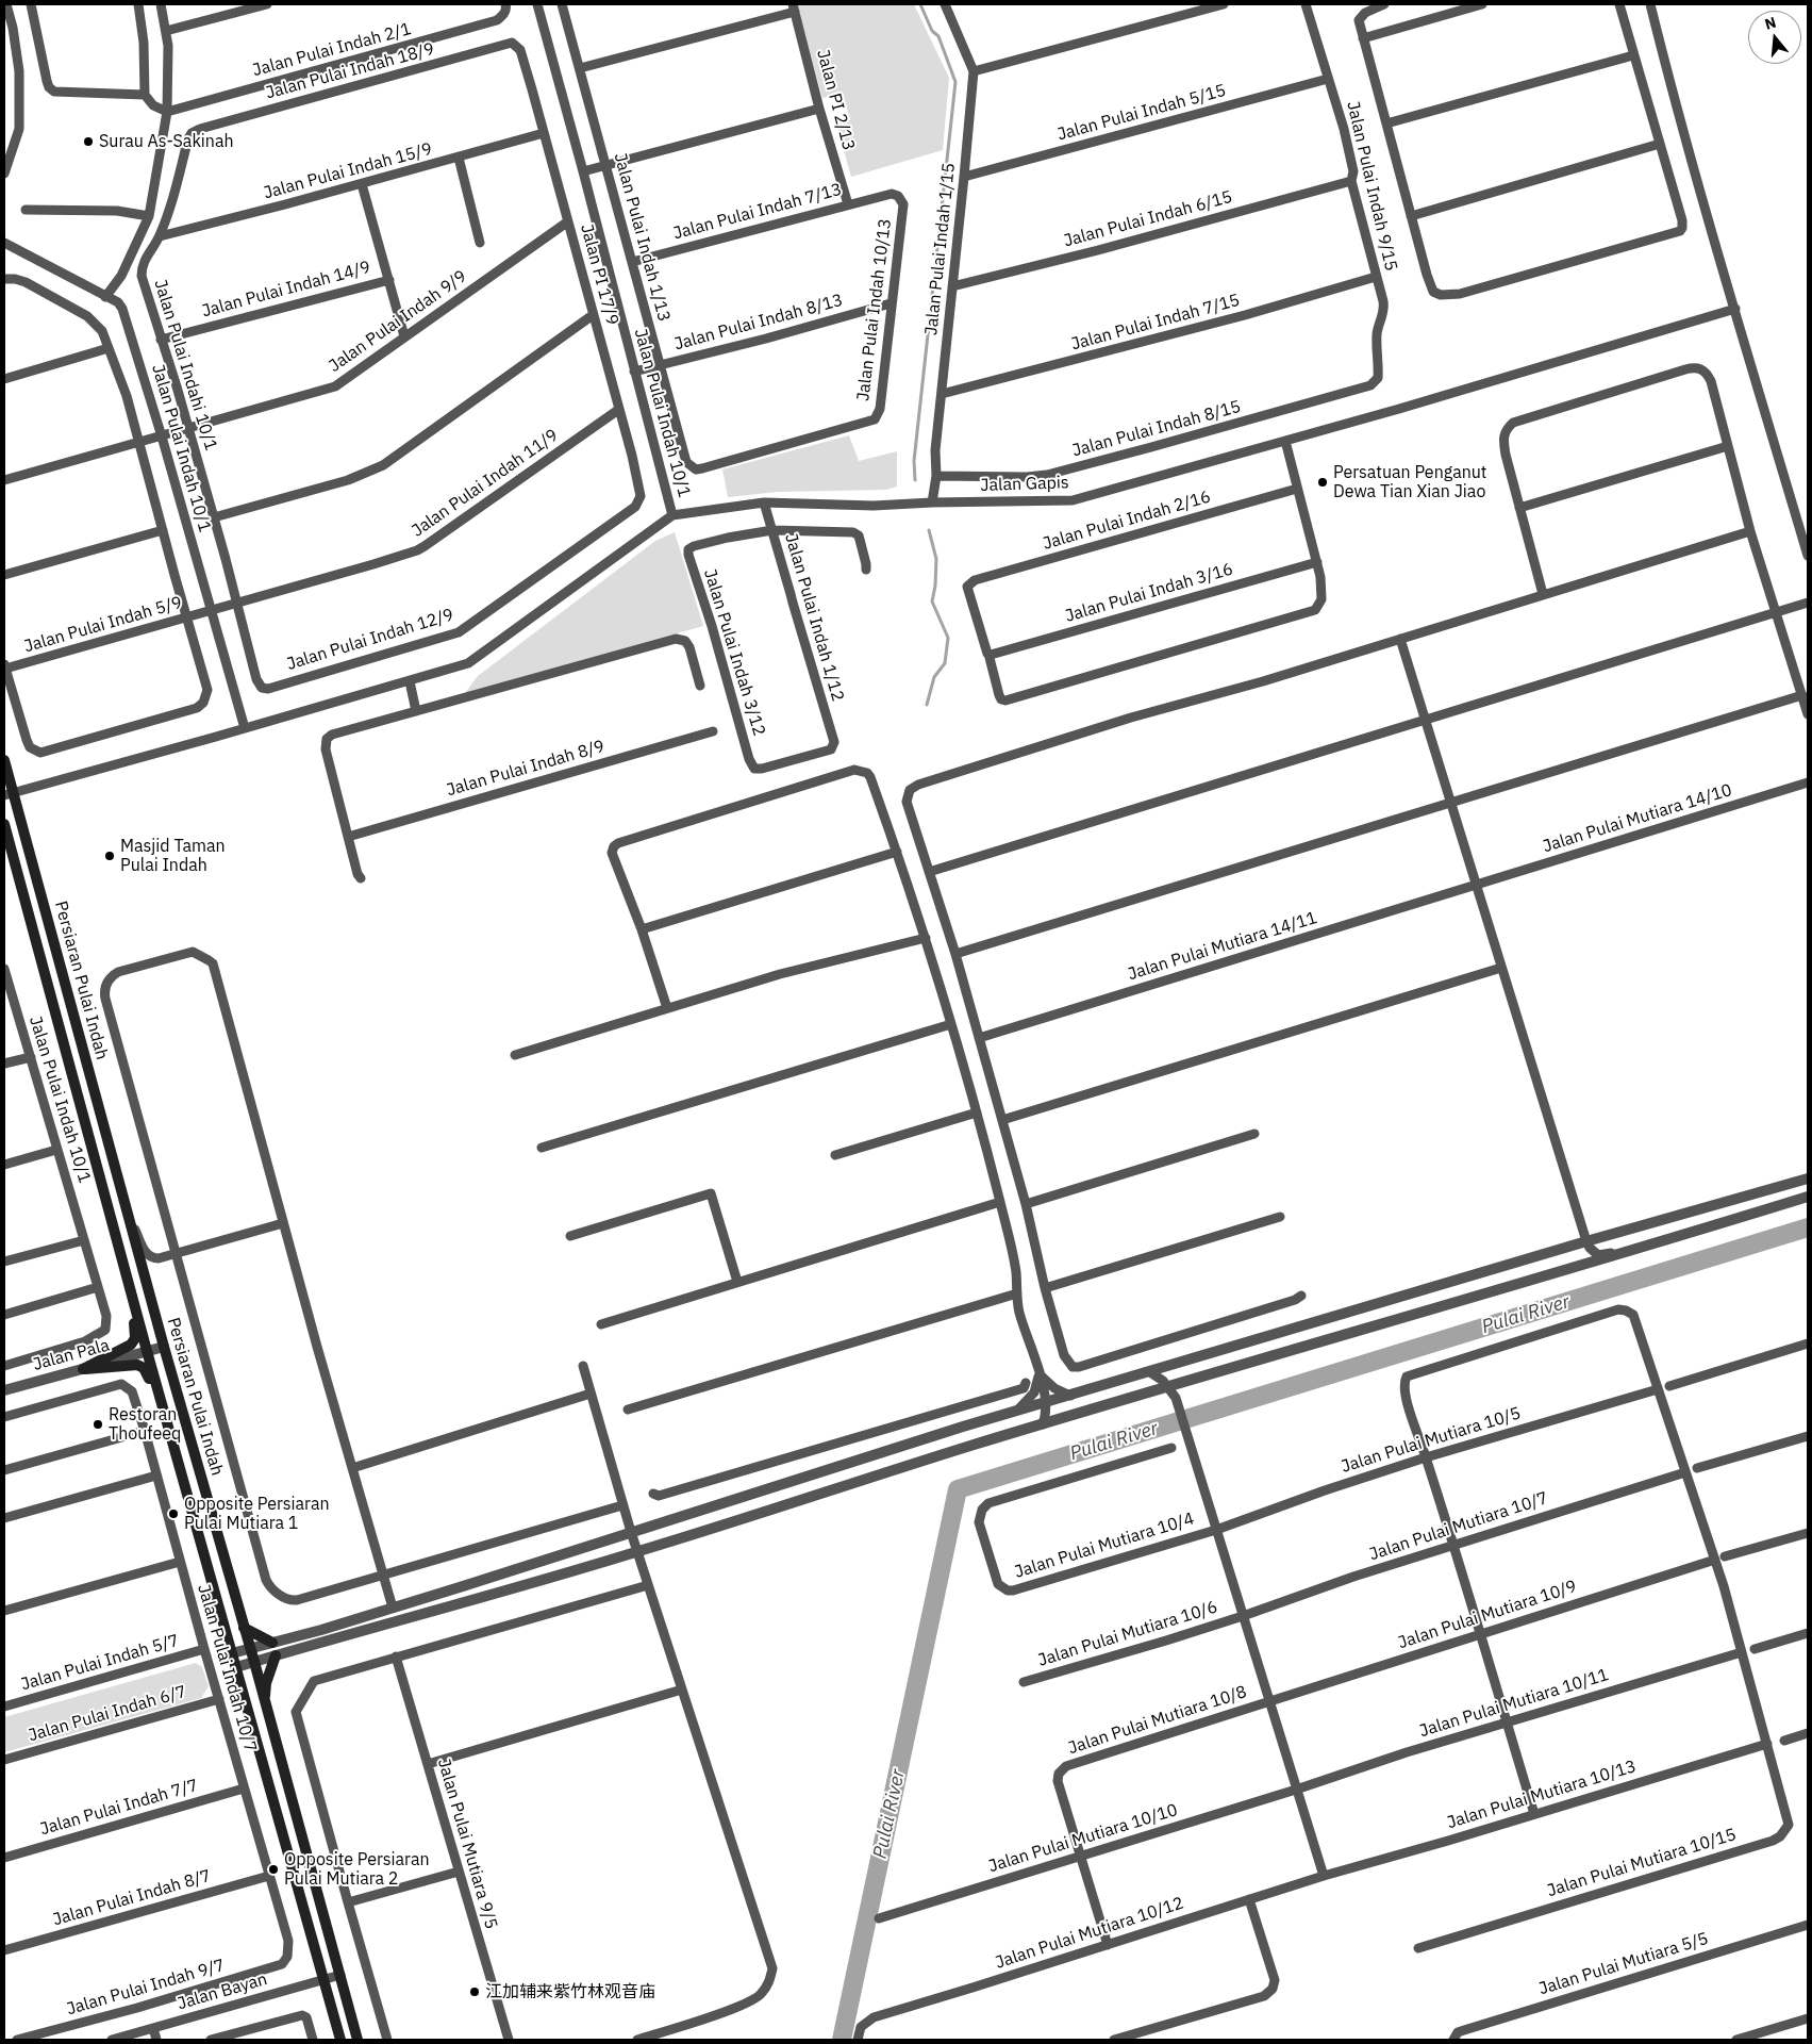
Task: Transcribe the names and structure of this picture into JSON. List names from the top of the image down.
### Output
{
  "streets": {
    "main road": ["Persiaran Pulai Indah"],
    "street": [
      "Jalan Pulai Indah 2/1",
      "Jalan Pulai Indah 18/9",
      "Jalan PI 2/13",
      "Jalan Pulai Indah 5/15",
      "Jalan Pulai Indah 15/9",
      "Jalan Pulai Indah 9/15",
      "Jalan Pulai Indah 7/13",
      "Jalan Pulai Indah 6/15",
      "Jalan Pulai Indah 1/13",
      "Jalan Pulai Indah 1/15",
      "Jalan PI 17/9",
      "Jalan Pulai Indah 14/9",
      "Jalan Pulai Indah 10/13",
      "Jalan Pulai Indah 9/9",
      "Jalan Pulai Indah 8/13",
      "Jalan Pulai Indah 7/15",
      "Jalan Pulai Indahi 10/1",
      "Jalan Pulai Indah 10/1",
      "Jalan Pulai Indah 8/15",
      "Jalan Pulai Indah 11/9",
      "Jalan Gapis",
      "Jalan Pulai Indah 2/16",
      "Jalan Pulai Indah 3/16",
      "Jalan Pulai Indah 1/12",
      "Jalan Pulai Indah 5/9",
      "Jalan Pulai Indah 12/9",
      "Jalan Pulai Indah 3/12",
      "Jalan Pulai Indah 8/9",
      "Jalan Pulai Mutiara 14/10",
      "Jalan Pulai Mutiara 14/11",
      "Jalan Pala",
      "Jalan Pulai Mutiara 10/5",
      "Jalan Pulai Mutiara 10/7",
      "Jalan Pulai Mutiara 10/4",
      "Jalan Pulai Mutiara 10/9",
      "Jalan Pulai Mutiara 10/6",
      "Jalan Pulai Indah 5/7",
      "Jalan Pulai Indah 10/7",
      "Jalan Pulai Mutiara 10/11",
      "Jalan Pulai Indah 6/7",
      "Jalan Pulai Mutiara 10/8",
      "Jalan Pulai Mutiara 10/13",
      "Jalan Pulai Indah 7/7",
      "Jalan Pulai Mutiara 10/10",
      "Jalan Pulai Mutiara 9/5",
      "Jalan Pulai Mutiara 10/15",
      "Jalan Pulai Indah 8/7",
      "Jalan Pulai Mutiara 10/12",
      "Jalan Pulai Mutiara 5/5",
      "Jalan Pulai Indah 9/7",
      "Jalan Bayan"
    ]
  },
  "crossings": [
    ["Jalan Pulai Indah 18/9", "Jalan PI 17/9"],
    ["Jalan Pulai Indah 18/9", "Jalan Pulai Indahi 10/1"],
    ["Jalan PI 2/13", "Jalan Pulai Indah 7/13"],
    ["Jalan Pulai Indah 5/15", "Jalan Pulai Indah 9/15"],
    ["Jalan Pulai Indah 5/15", "Jalan Pulai Indah 1/15"],
    ["Jalan Pulai Indah 15/9", "Jalan PI 17/9"],
    ["Jalan Pulai Indah 15/9", "Jalan Pulai Indahi 10/1"],
    ["Jalan Pulai Indah 9/15", "Jalan Pulai Indah 6/15"],
    ["Jalan Pulai Indah 9/15", "Jalan Pulai Indah 7/15"],
    ["Jalan Pulai Indah 9/15", "Jalan Pulai Indah 8/15"],
    ["Jalan Pulai Indah 7/13", "Jalan Pulai Indah 1/13"],
    ["Jalan Pulai Indah 7/13", "Jalan Pulai Indah 10/13"],
    ["Jalan Pulai Indah 6/15", "Jalan Pulai Indah 1/15"],
    ["Jalan Pulai Indah 1/13", "Jalan Pulai Indah 10/13"],
    ["Jalan Pulai Indah 1/13", "Jalan Pulai Indah 8/13"],
    ["Jalan Pulai Indah 1/15", "Jalan Pulai Indah 7/15"],
    ["Jalan Pulai Indah 1/15", "Jalan Pulai Indah 8/15"],
    ["Jalan Pulai Indah 1/15", "Jalan Gapis"],
    ["Jalan PI 17/9", "Jalan Pulai Indah 9/9"],
    ["Jalan PI 17/9", "Jalan Pulai Indah 10/1"],
    ["Jalan PI 17/9", "Jalan Pulai Indah 11/9"],
    ["Jalan PI 17/9", "Jalan Pulai Indah 12/9"],
    ["Jalan Pulai Indah 14/9", "Jalan Pulai Indahi 10/1"],
    ["Jalan Pulai Indah 10/13", "Jalan Pulai Indah 8/13"],
    ["Jalan Pulai Indah 9/9", "Jalan Pulai Indahi 10/1"],
    ["Jalan Pulai Indah 9/9", "Jalan Pulai Indah 10/1"],
    ["Jalan Pulai Indah 8/13", "Jalan Pulai Indah 10/1"],
    ["Jalan Pulai Indahi 10/1", "Jalan Pulai Indah 10/1"],
    ["Jalan Pulai Indahi 10/1", "Jalan Pulai Indah 11/9"],
    ["Jalan Pulai Indahi 10/1", "Jalan Pulai Indah 12/9"],
    ["Jalan Pulai Indah 10/1", "Jalan Pulai Indah 11/9"],
    ["Jalan Pulai Indah 10/1", "Jalan Gapis"],
    ["Jalan Pulai Indah 10/1", "Jalan Pulai Indah 5/9"],
    ["Jalan Pulai Indah 10/1", "Persiaran Pulai Indah"],
    ["Jalan Pulai Indah 11/9", "Jalan Pulai Indah 5/9"],
    ["Jalan Pulai Indah 11/9", "Jalan Pulai Indah 12/9"],
    ["Jalan Gapis", "Jalan Pulai Indah 1/12"],
    ["Jalan Pulai Indah 2/16", "Jalan Pulai Indah 3/16"],
    ["Jalan Pulai Indah 1/12", "Jalan Pulai Indah 3/12"],
    ["Jalan Pulai Mutiara 14/10", "Jalan Pulai Mutiara 14/11"],
    ["Persiaran Pulai Indah", "Jalan Pala"],
    ["Persiaran Pulai Indah", "Jalan Bayan"],
    ["Jalan Pulai Mutiara 10/5", "Jalan Pulai Mutiara 10/4"],
    ["Jalan Pulai Mutiara 10/7", "Jalan Pulai Mutiara 10/6"],
    ["Jalan Pulai Mutiara 10/9", "Jalan Pulai Mutiara 10/8"],
    ["Jalan Pulai Indah 5/7", "Jalan Pulai Indah 10/7"],
    ["Jalan Pulai Indah 10/7", "Jalan Pulai Indah 6/7"],
    ["Jalan Pulai Indah 10/7", "Jalan Pulai Indah 7/7"],
    ["Jalan Pulai Indah 10/7", "Jalan Pulai Indah 8/7"],
    ["Jalan Pulai Indah 10/7", "Jalan Pulai Indah 9/7"],
    ["Jalan Pulai Mutiara 10/11", "Jalan Pulai Mutiara 10/10"],
    ["Jalan Pulai Mutiara 10/8", "Jalan Pulai Mutiara 10/10"],
    ["Jalan Pulai Mutiara 10/13", "Jalan Pulai Mutiara 10/15"],
    ["Jalan Pulai Mutiara 10/13", "Jalan Pulai Mutiara 10/12"]
  ],
  "water": ["Pulai River"],
  "places": [
    "Surau As-Sakinah",
    "Persatuan Penganut Dewa Tian Xian Jiao",
    "Masjid Taman Pulai Indah",
    "Restoran Thoufeeq",
    "Opposite Persiaran Pulai Mutiara 1",
    "Opposite Persiaran Pulai Mutiara 2",
    "江加辅来紫竹林观音庙"
  ],
  "north": "top"
}
